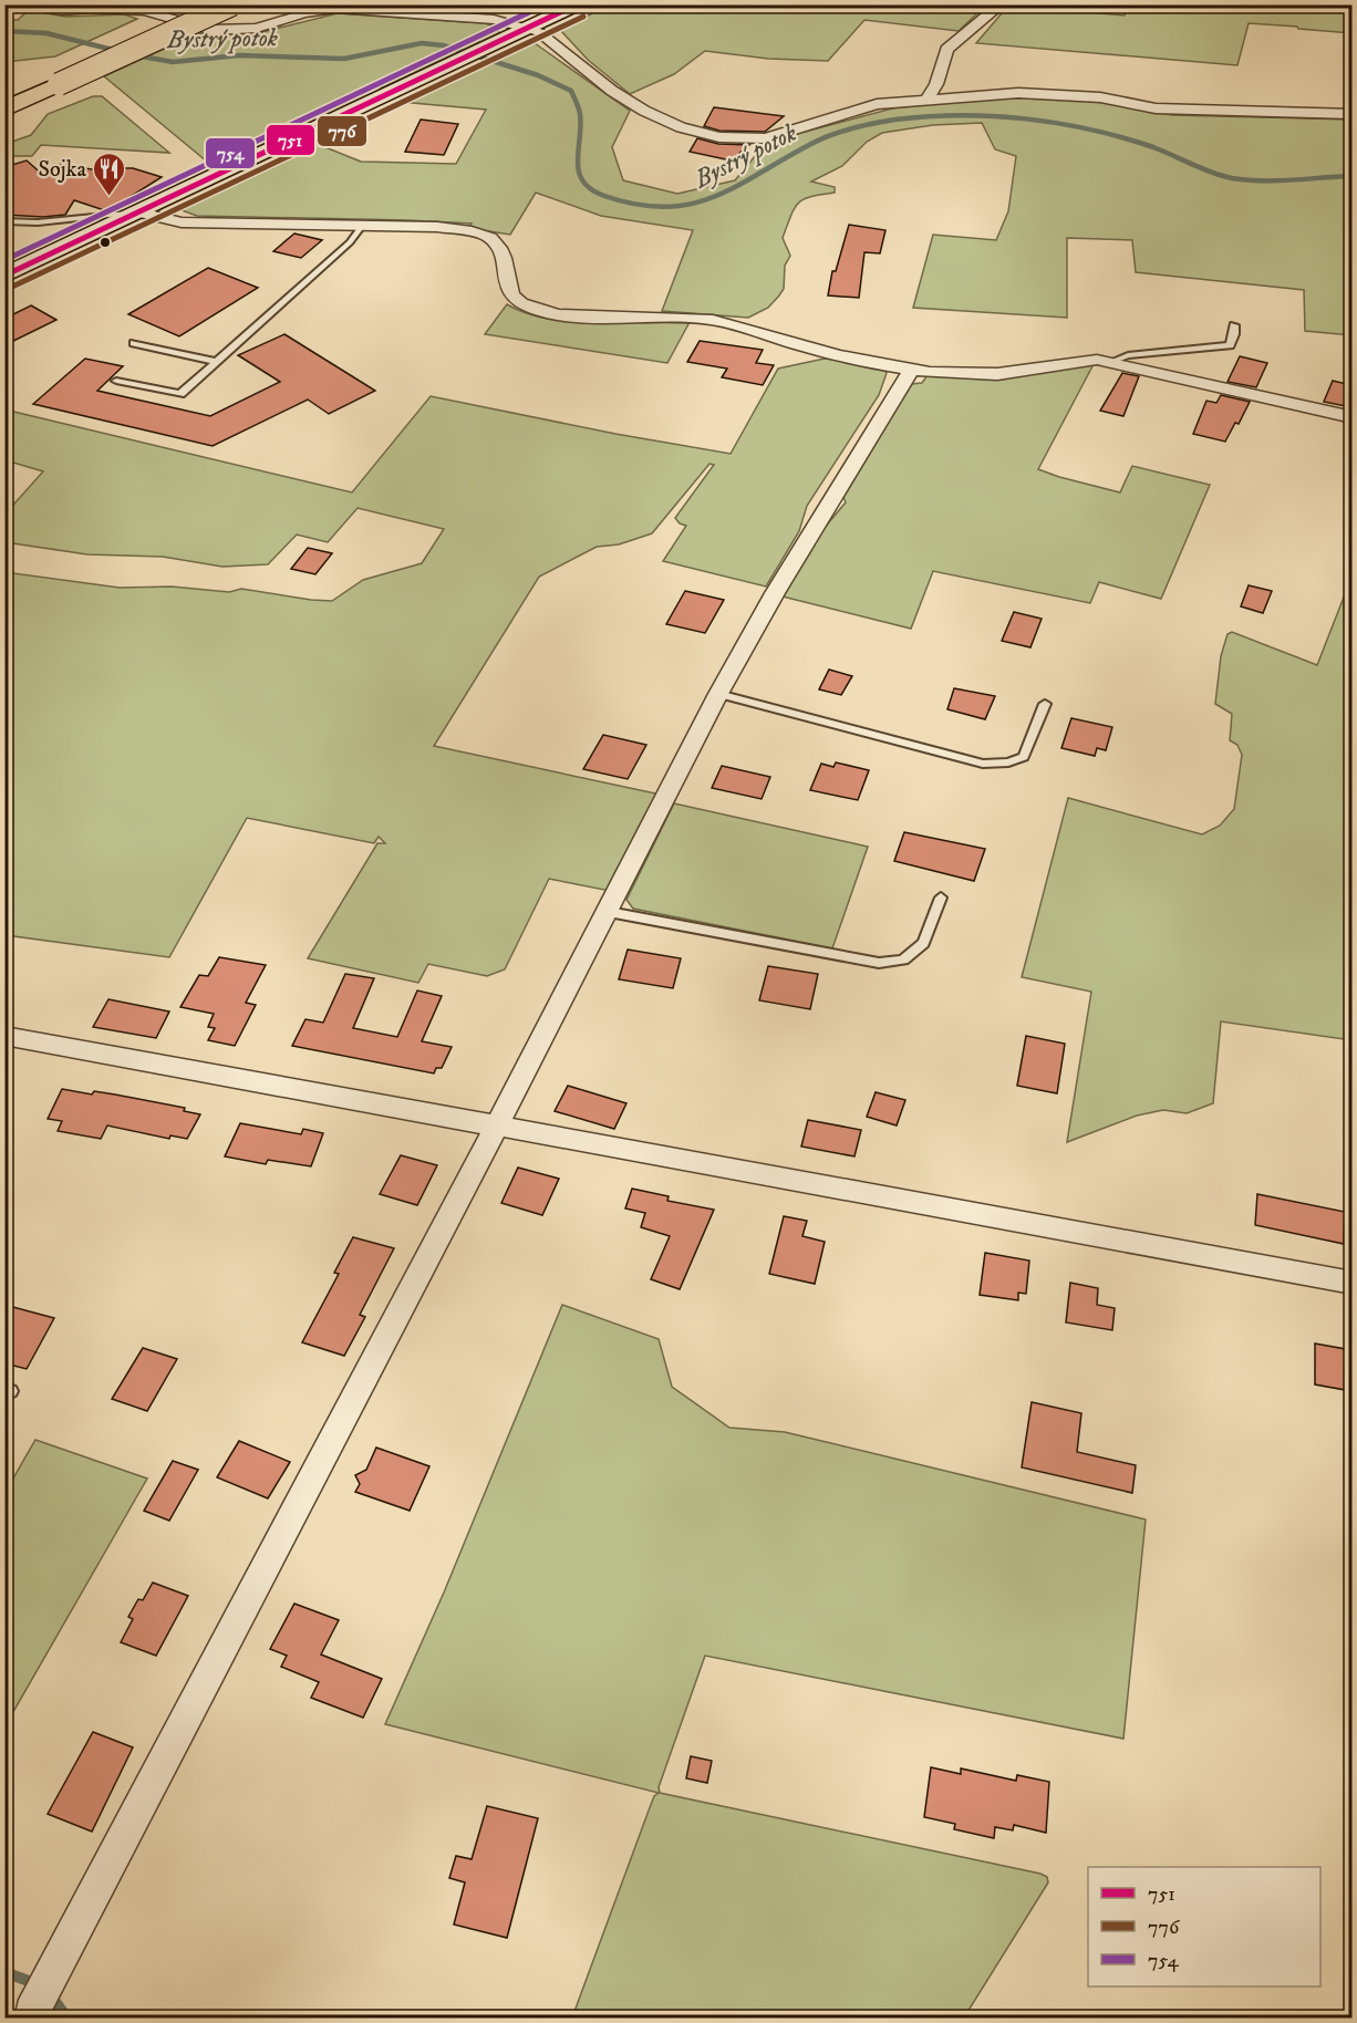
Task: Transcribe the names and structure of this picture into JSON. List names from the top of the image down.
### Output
{
  "water": ["Bystrý potok"],
  "places": {
    "restaurant": ["Sojka"]
  },
  "lines": ["transit line 751", "transit line 754", "transit line 776"],
  "legend": ["751", "776", "754"]
}
